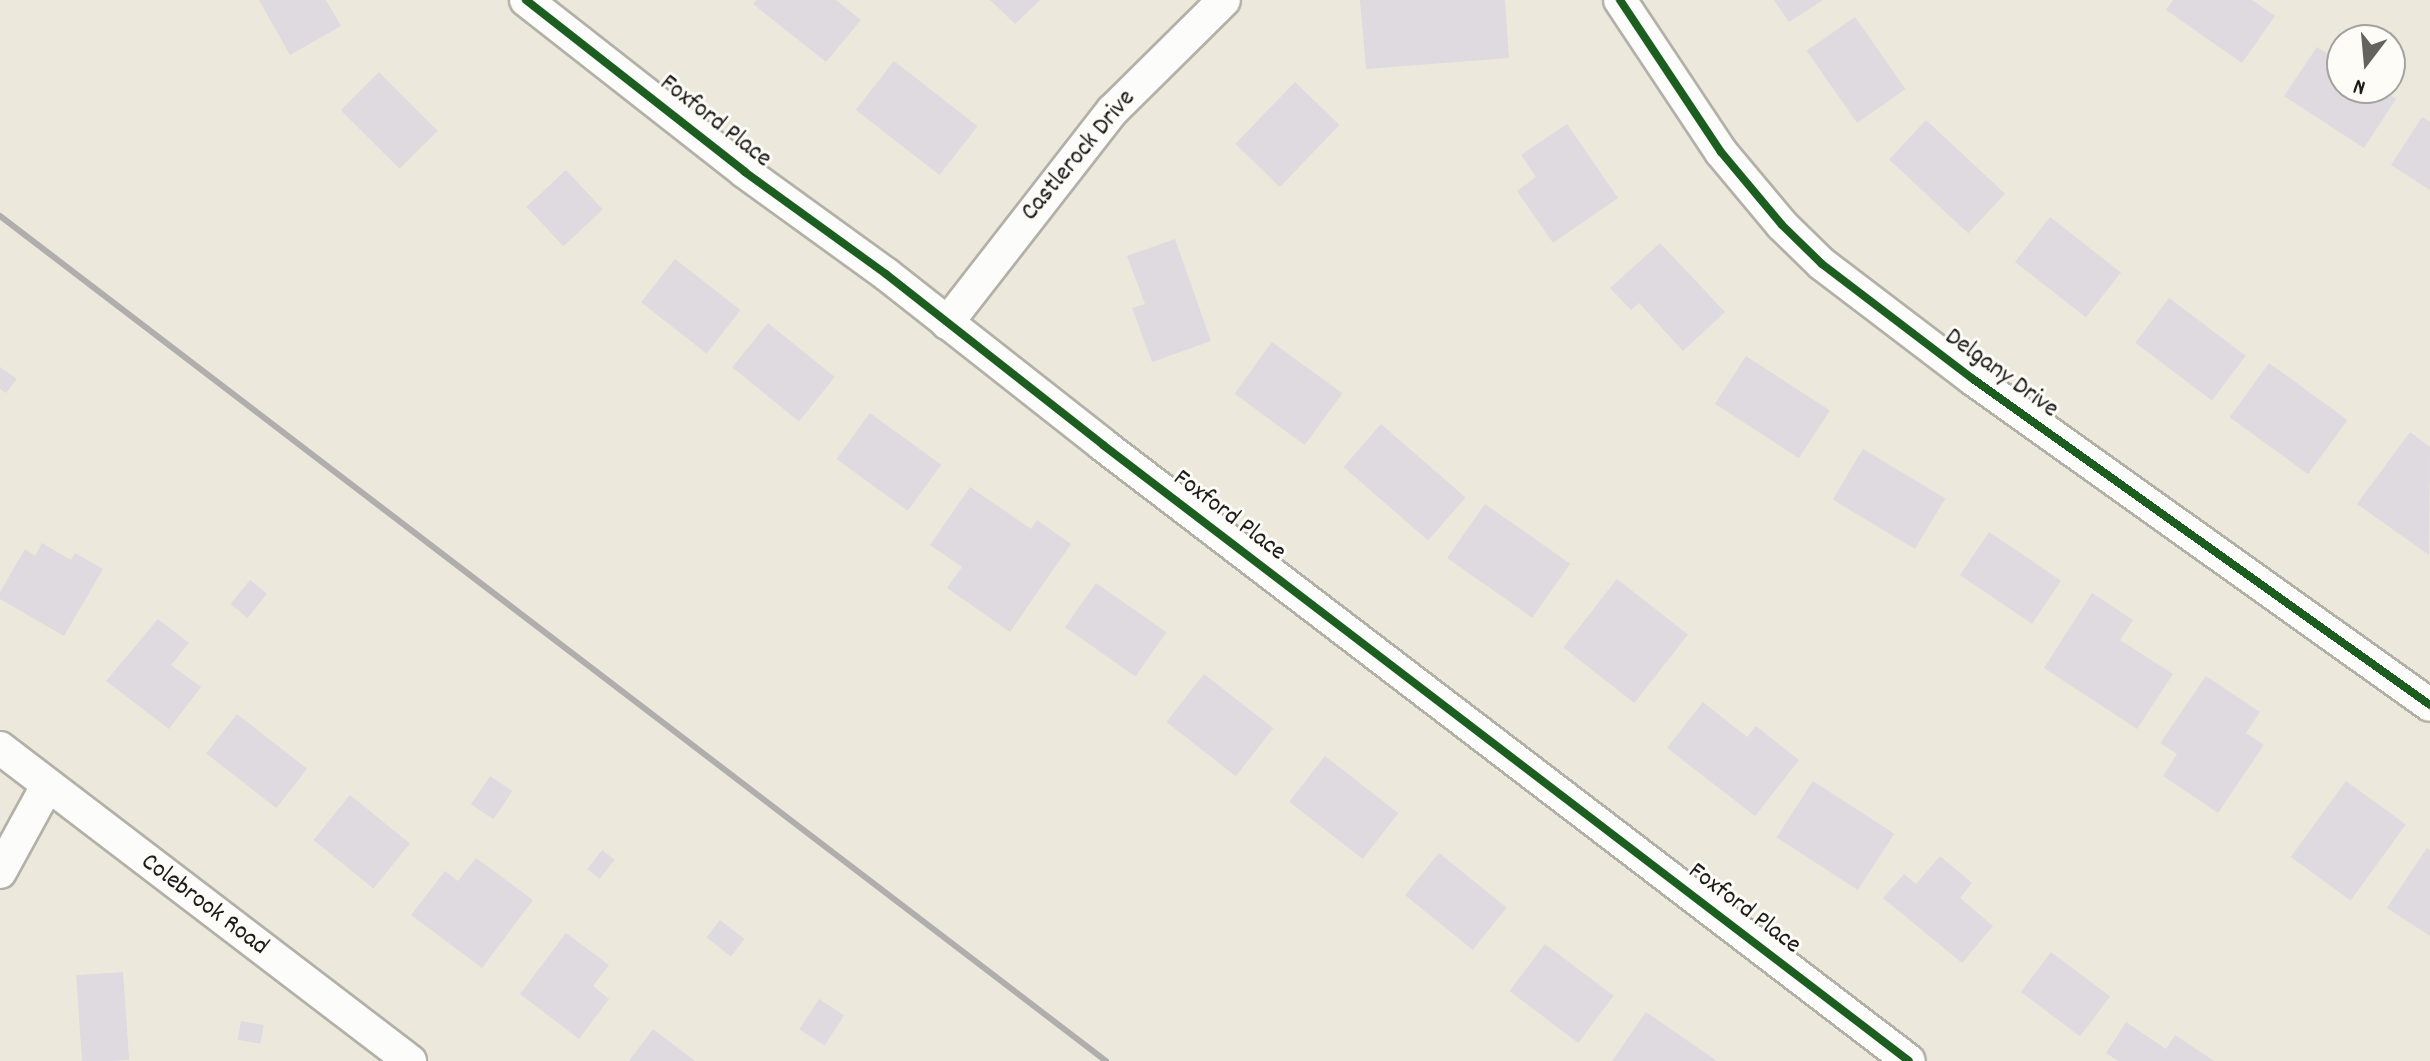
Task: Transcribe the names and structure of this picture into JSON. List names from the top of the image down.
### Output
{
  "streets": {
    "street": [
      "Foxford Place",
      "Castlerock Drive",
      "Delgany Drive",
      "Colebrook Road"
    ]
  },
  "crossings": [
    ["Foxford Place", "Castlerock Drive"]
  ],
  "north": "bottom"
}
